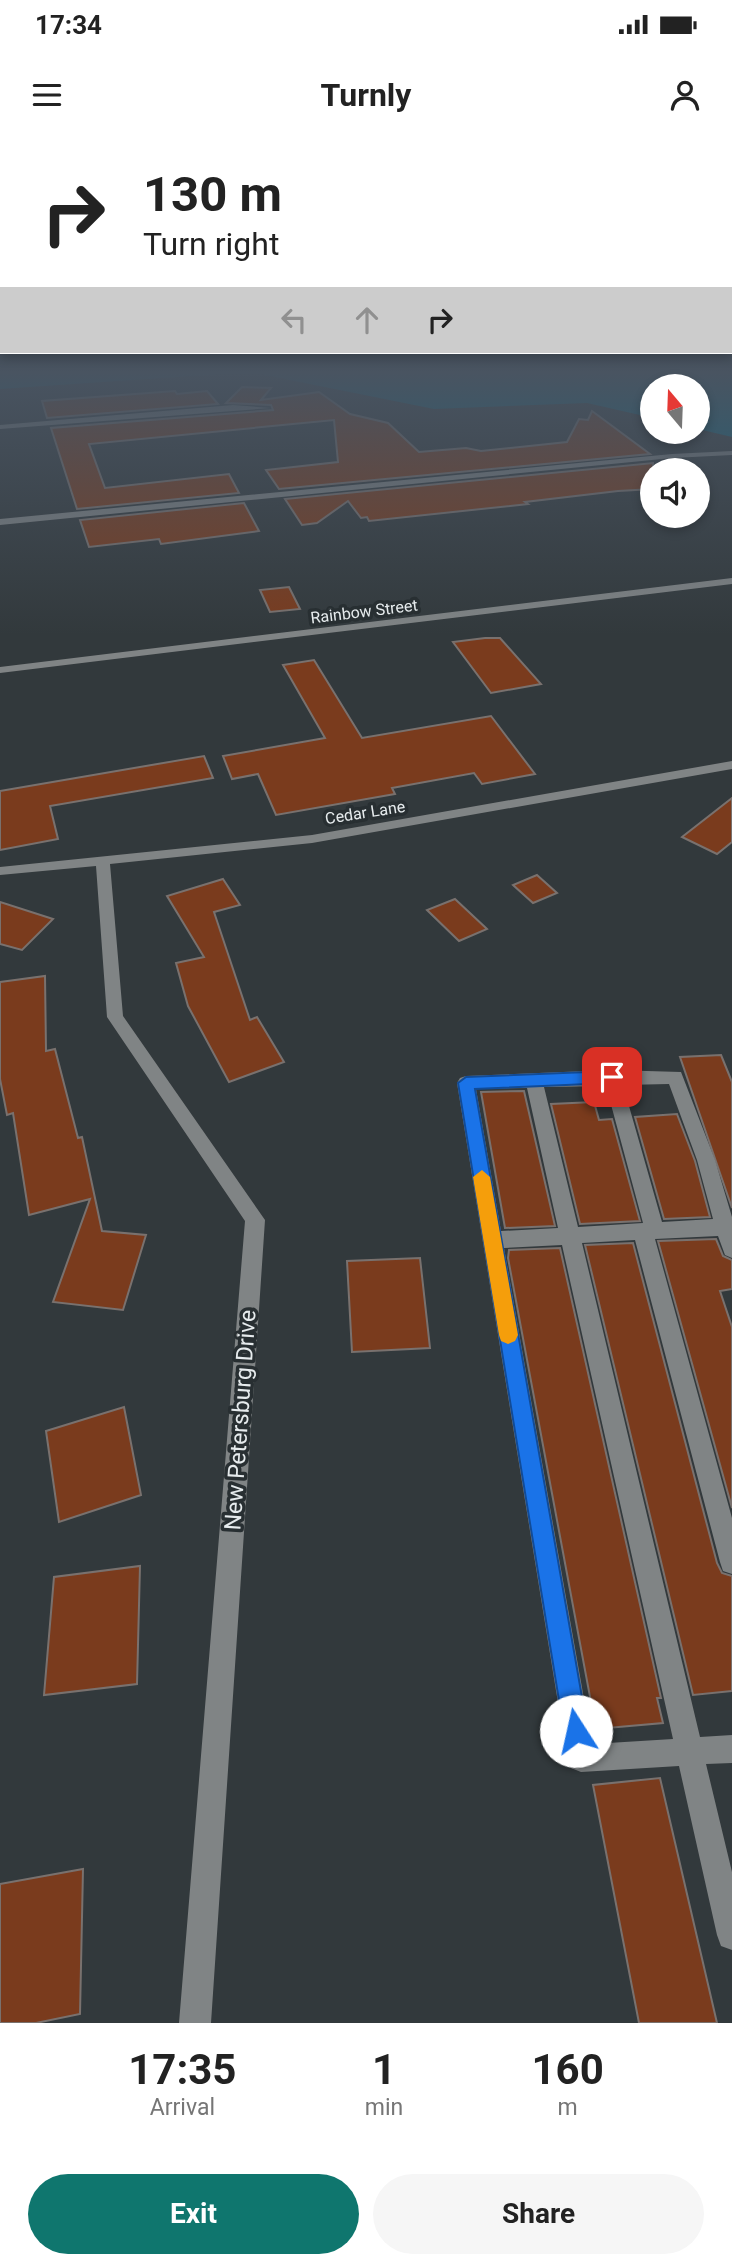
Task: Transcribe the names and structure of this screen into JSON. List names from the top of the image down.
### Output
{
  "streets": {
    "street": ["Rainbow Street", "Cedar Lane", "New Petersburg Drive"]
  },
  "crossings": [
    ["Cedar Lane", "New Petersburg Drive"]
  ],
  "north": "top",
  "page": {
    "status": "17:34",
    "header": "Turnly",
    "turn": ["130 m", "Turn right"],
    "eta": [
      "17:35",
      "Arrival",
      "1",
      "min",
      "160",
      "m"
    ],
    "buttons": ["Exit", "Share"]
  }
}
